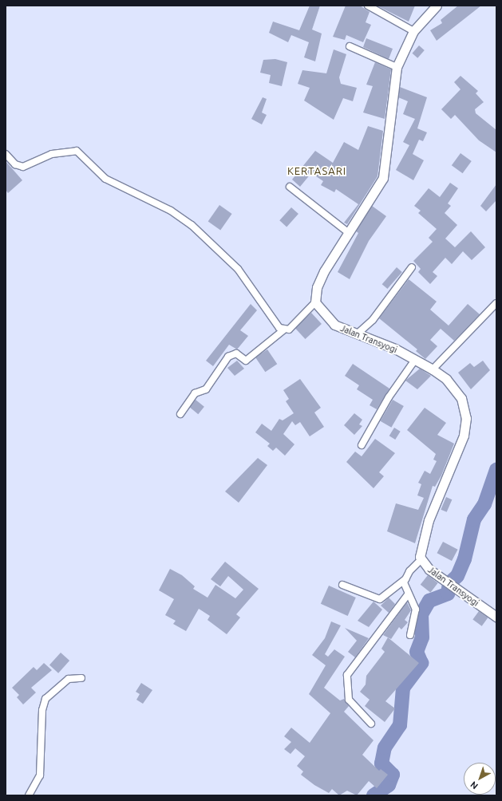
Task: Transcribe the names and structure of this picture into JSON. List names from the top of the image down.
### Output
{
  "streets": {
    "main road": ["Jalan Transyogi"]
  },
  "districts": ["KERTASARI"],
  "north": "bottom left"
}
